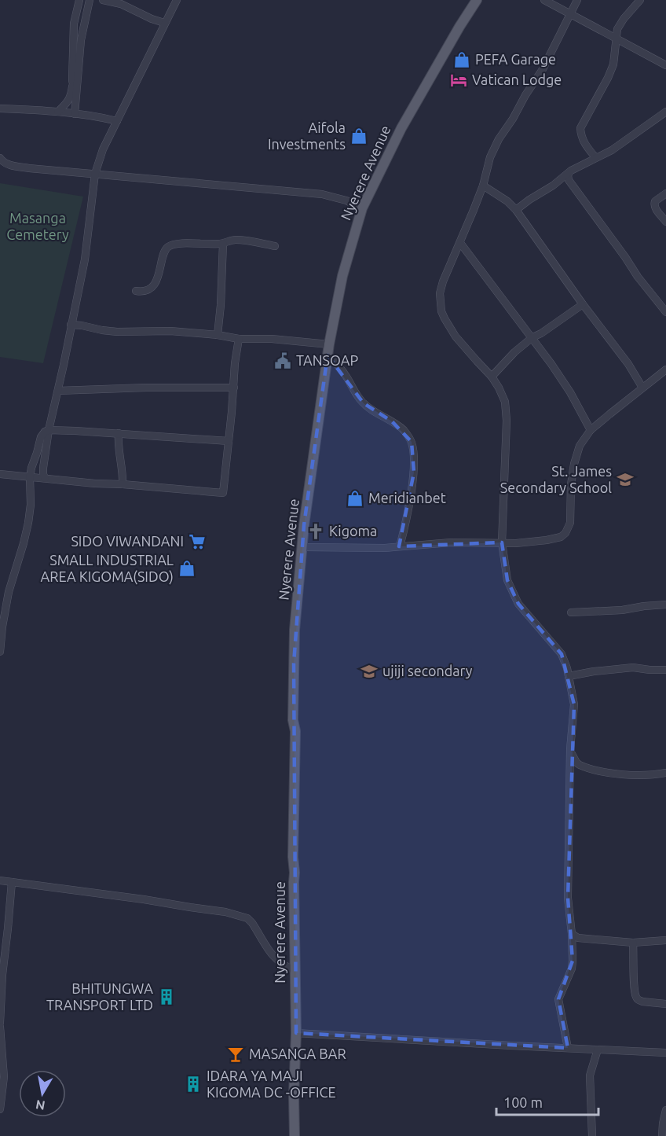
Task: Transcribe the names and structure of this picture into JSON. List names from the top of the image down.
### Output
{
  "streets": {
    "main road": ["Nyerere Avenue"]
  },
  "parks": ["Masanga Cemetery"],
  "places": {
    "shop": [
      "PEFA Garage",
      "Aifola Investments",
      "Meridianbet",
      "SMALL INDUSTRIAL AREA KIGOMA(SIDO)"
    ],
    "hotel": ["Vatican Lodge"],
    "public building": ["TANSOAP"],
    "school or university": ["St. James Secondary School", "ujiji secondary"],
    "church": ["Kigoma"],
    "supermarket": ["SIDO VIWANDANI"],
    "building": ["BHITUNGWA TRANSPORT LTD", "IDARA YA MAJI KIGOMA DC -OFFICE"],
    "bar": ["MASANGA BAR"]
  },
  "scale_bar": "100 m",
  "north": "bottom"
}
